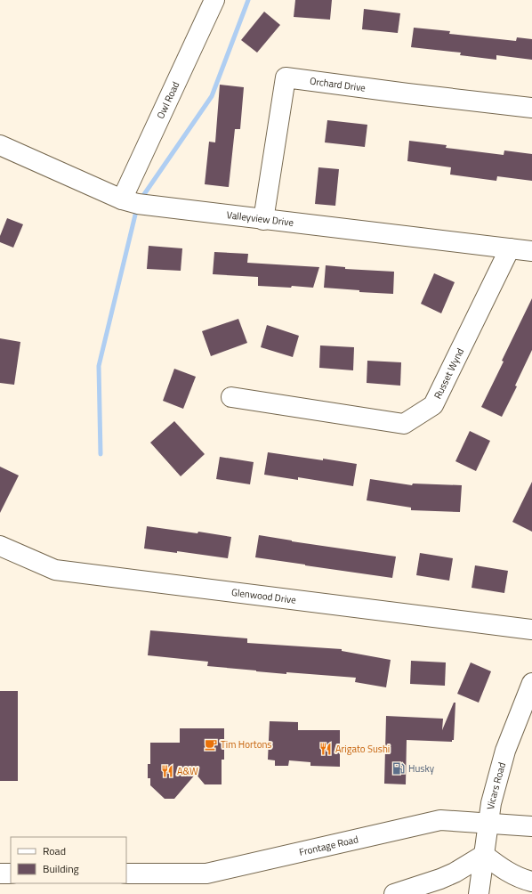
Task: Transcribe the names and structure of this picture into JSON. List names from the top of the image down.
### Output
{
  "streets": {
    "main road": [
      "Orchard Drive",
      "Owl Road",
      "Valleyview Drive",
      "Russet Wynd",
      "Glenwood Drive",
      "Vicars Road",
      "Frontage Road"
    ]
  },
  "crossings": [
    ["Orchard Drive", "Valleyview Drive"],
    ["Owl Road", "Valleyview Drive"],
    ["Valleyview Drive", "Russet Wynd"],
    ["Vicars Road", "Frontage Road"]
  ],
  "places": {
    "cafe": ["Tim Hortons"],
    "restaurant": ["Arigato Sushi", "A&W"],
    "fuel station": ["Husky"]
  },
  "legend": ["Road", "Building"]
}
